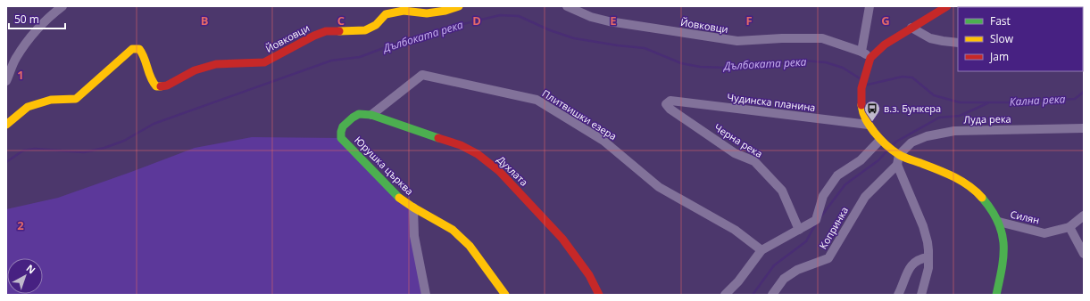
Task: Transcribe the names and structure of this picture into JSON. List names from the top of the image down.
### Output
{
  "streets": {
    "street": [
      "Йовковци",
      "Чудинска планина",
      "Плитвишки езера",
      "Луда река",
      "Черна река",
      "Юрушка църква",
      "Духлата",
      "Силян",
      "Копринка"
    ]
  },
  "crossings": [
    ["Чудинска планина", "Черна река"],
    ["Плитвишки езера", "Юрушка църква"],
    ["Плитвишки езера", "Духлата"],
    ["Юрушка църква", "Духлата"]
  ],
  "water": ["Дълбоката река", "Кална река"],
  "places": {
    "bus stop": ["в.з. Бункера"]
  },
  "legend": ["Fast", "Slow", "Jam"],
  "scale_bar": "50 m",
  "north": "top right",
  "grid": {
    "columns": [
      "B",
      "C",
      "D",
      "E",
      "F",
      "G"
    ],
    "rows": ["1", "2"]
  }
}
